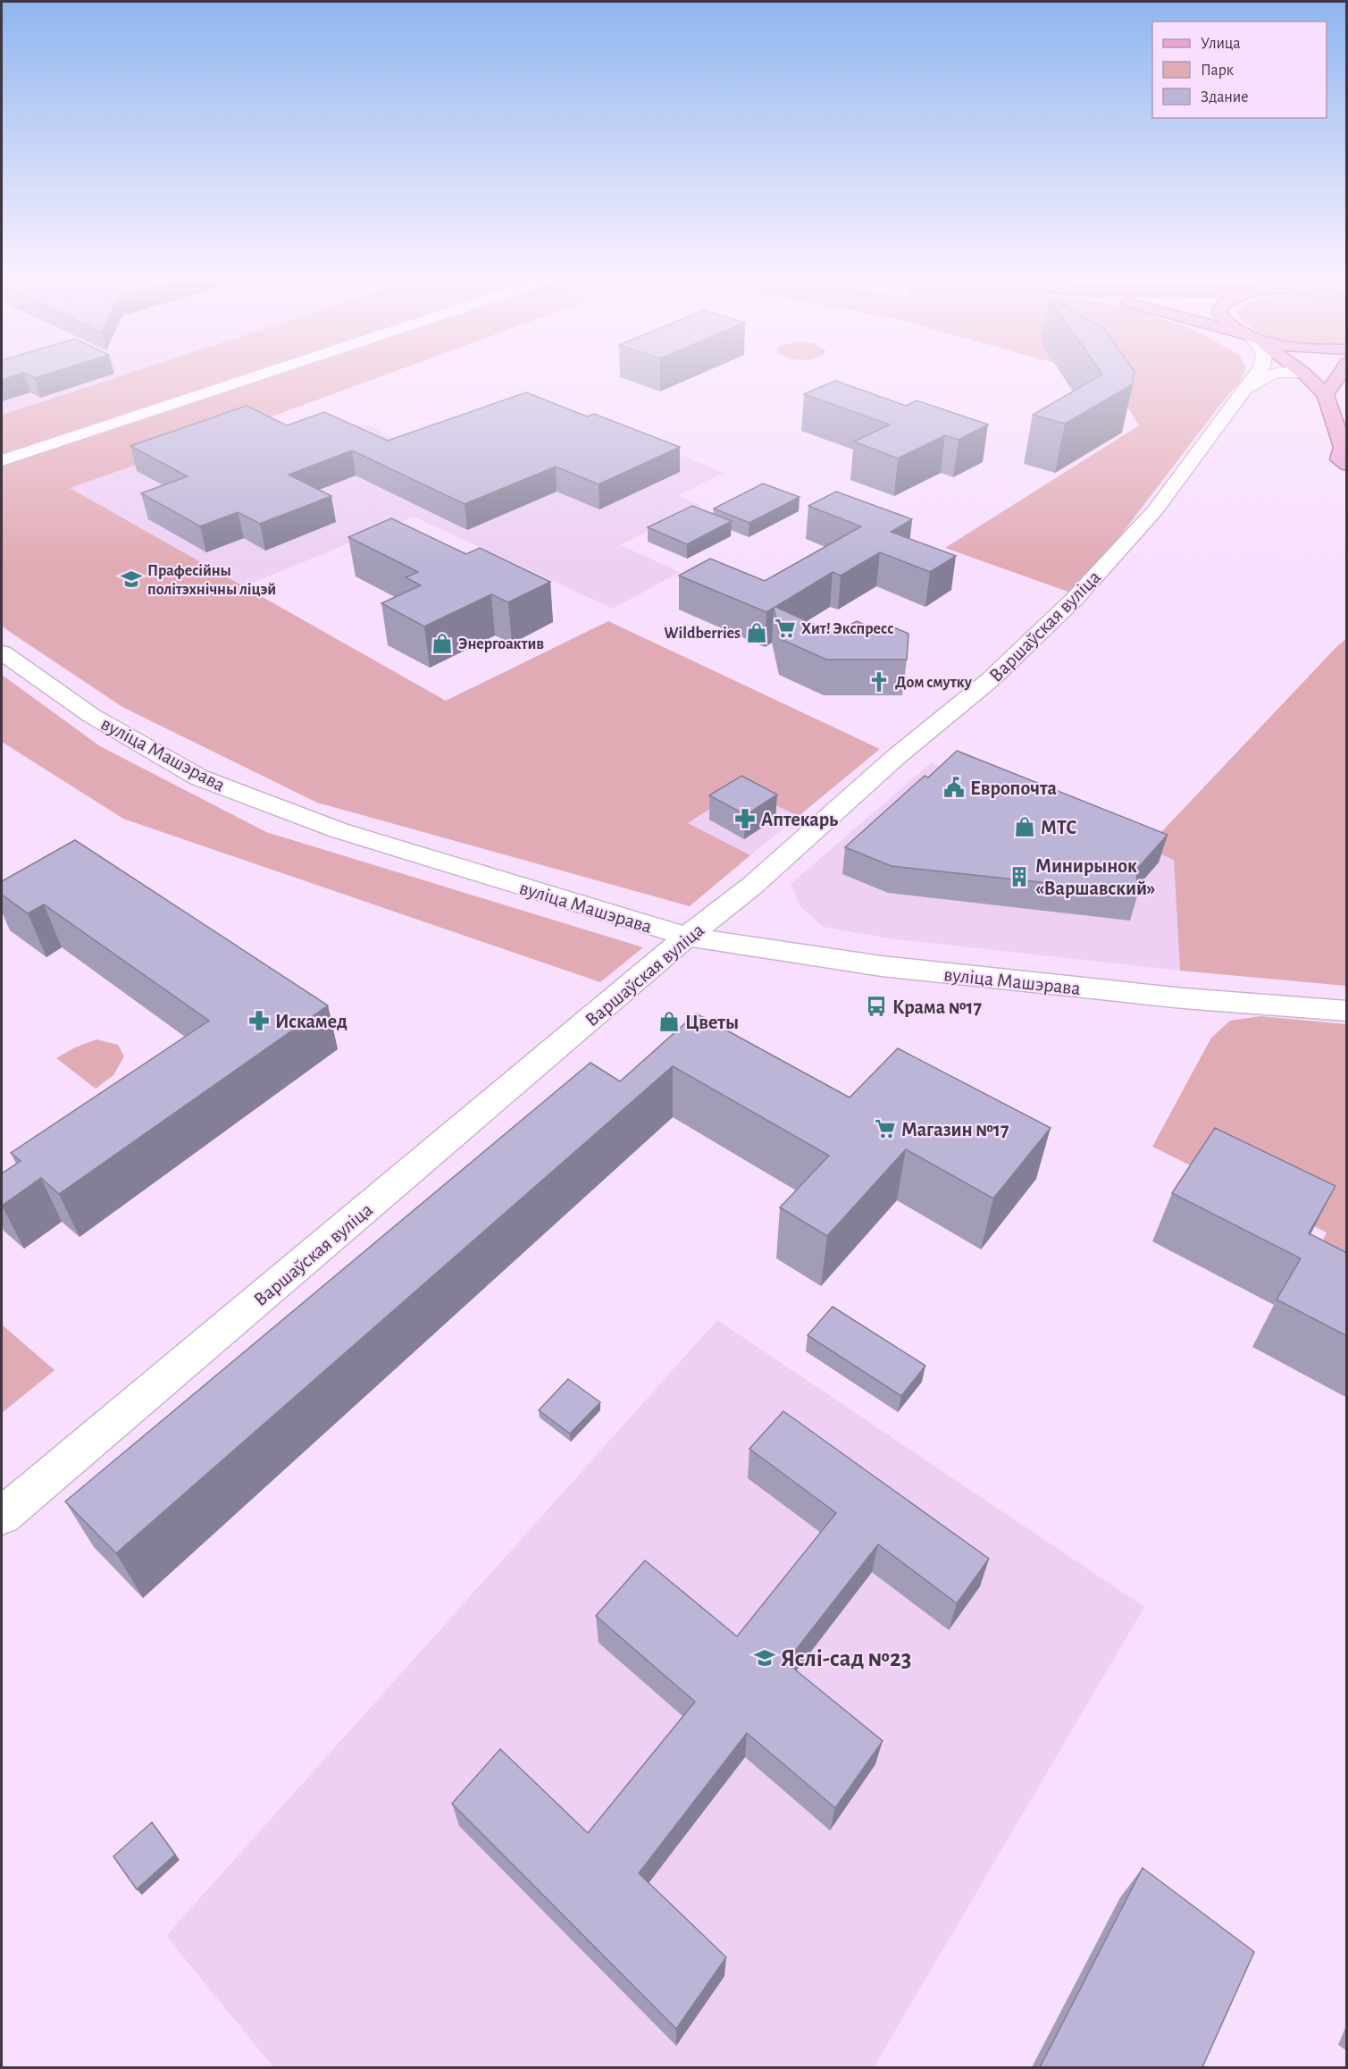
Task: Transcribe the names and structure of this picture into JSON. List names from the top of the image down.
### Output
{
  "streets": {
    "street": ["Варшаўская вуліца", "вуліца Машэрава"]
  },
  "crossings": [
    ["Варшаўская вуліца", "вуліца Машэрава"]
  ],
  "places": {
    "school or university": ["Прафесійны політэхнічны ліцэй", "Яслі-сад №23"],
    "supermarket": ["Хит! Экспресс", "Магазин №17"],
    "shop": [
      "Wildberries",
      "Энергоактив",
      "МТС",
      "Цветы"
    ],
    "church": ["Дом смутку"],
    "public building": ["Европочта"],
    "pharmacy": ["Аптекарь", "Искамед"],
    "building": ["Минирынок «Варшавский»"],
    "bus stop": ["Крама №17"]
  },
  "legend": ["Улица", "Парк", "Здание"]
}
